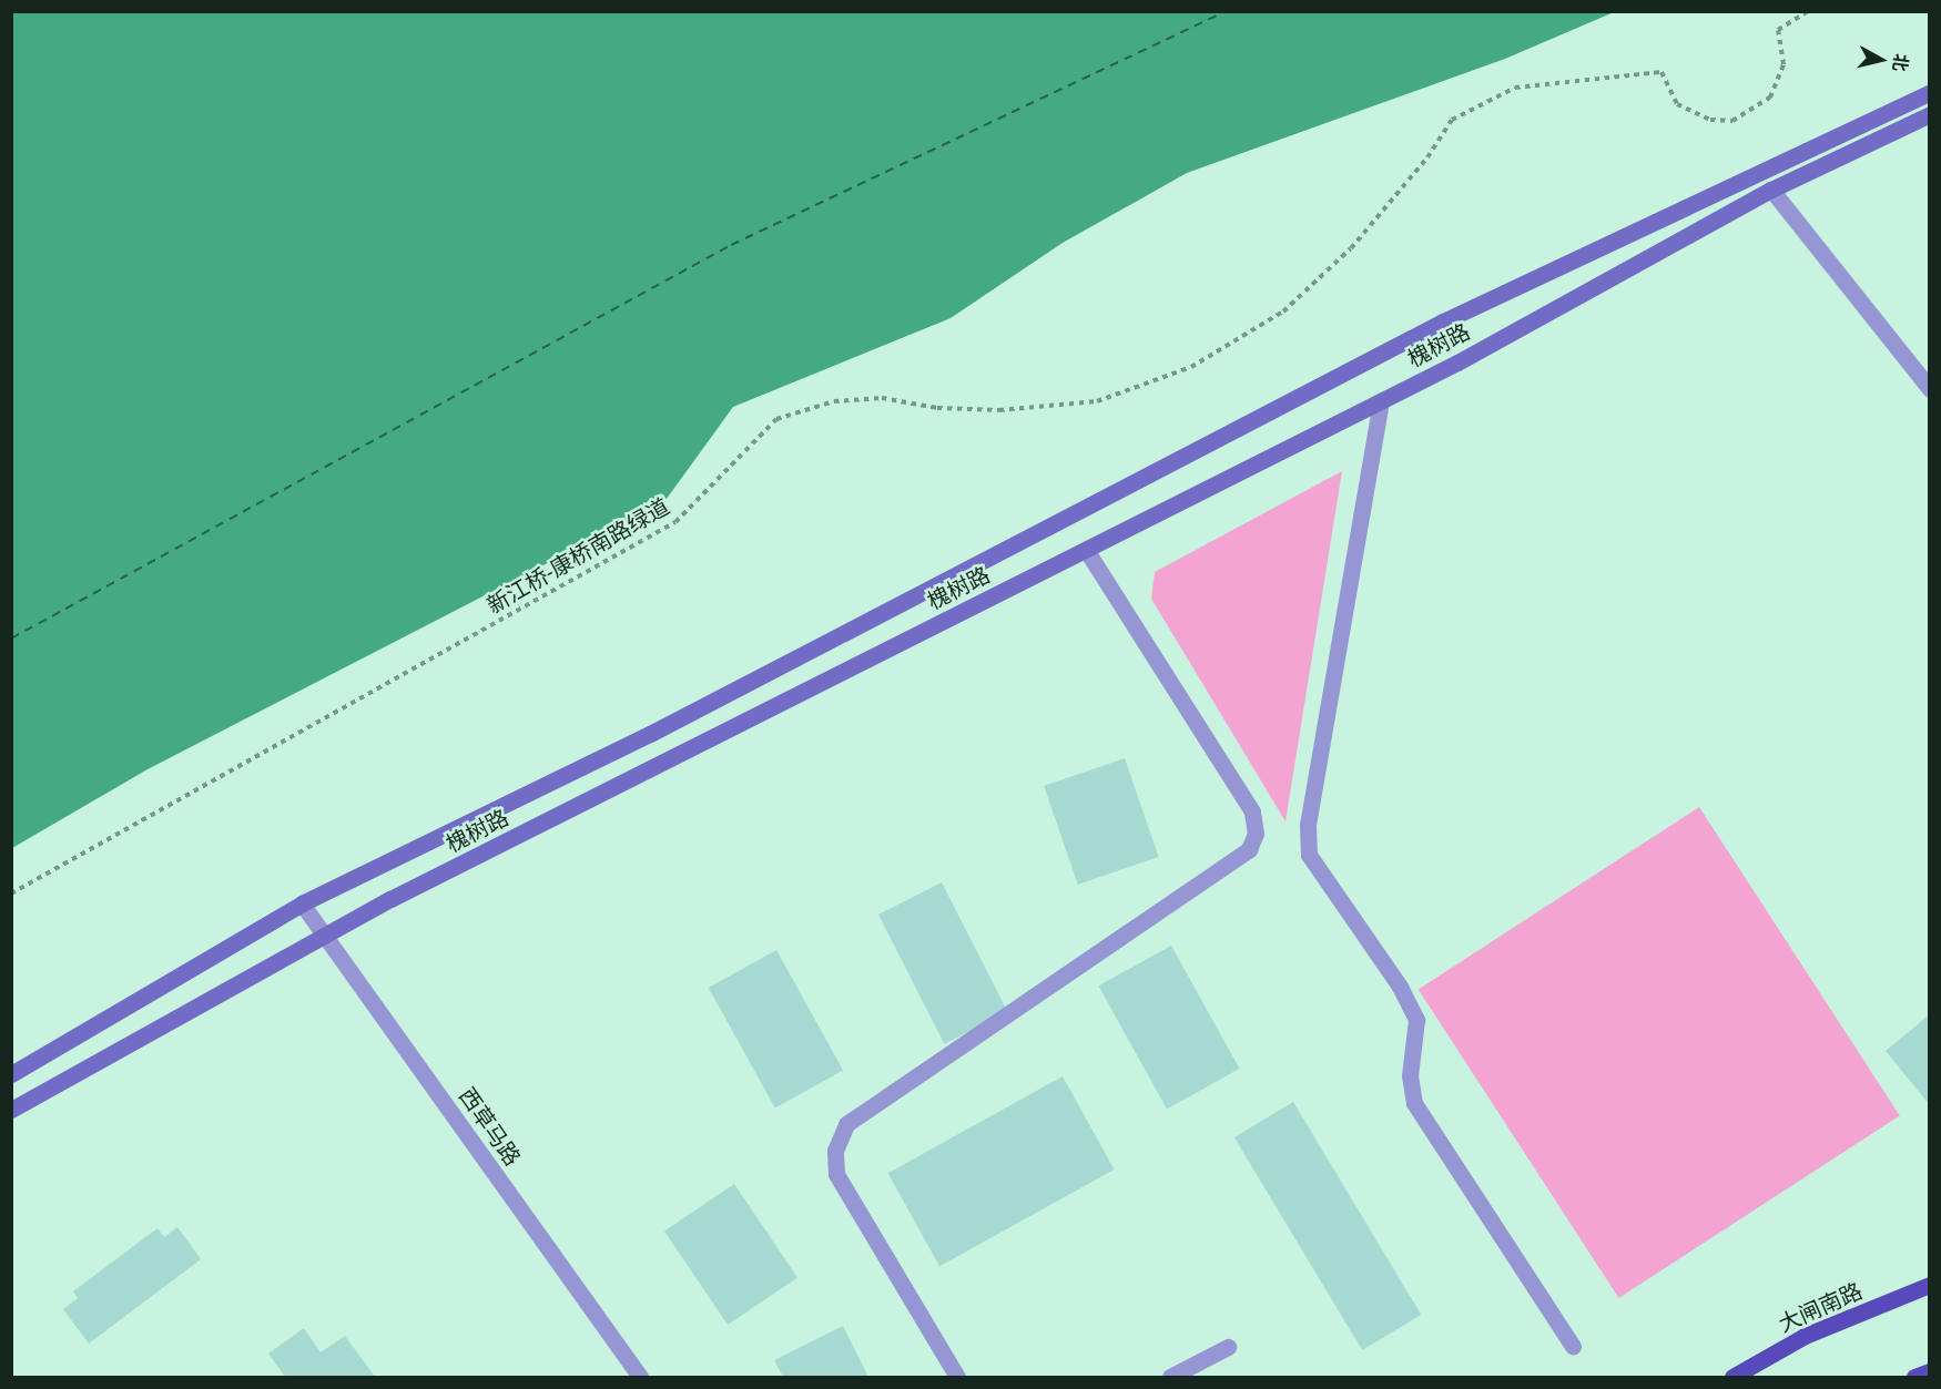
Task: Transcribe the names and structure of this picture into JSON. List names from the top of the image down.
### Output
{
  "streets": {
    "main road": ["槐树路", "大闸南路"],
    "street": ["西草马路"],
    "path": ["新江桥-康桥南路绿道"]
  },
  "crossings": [
    ["槐树路", "西草马路"]
  ],
  "north": "right"
}
